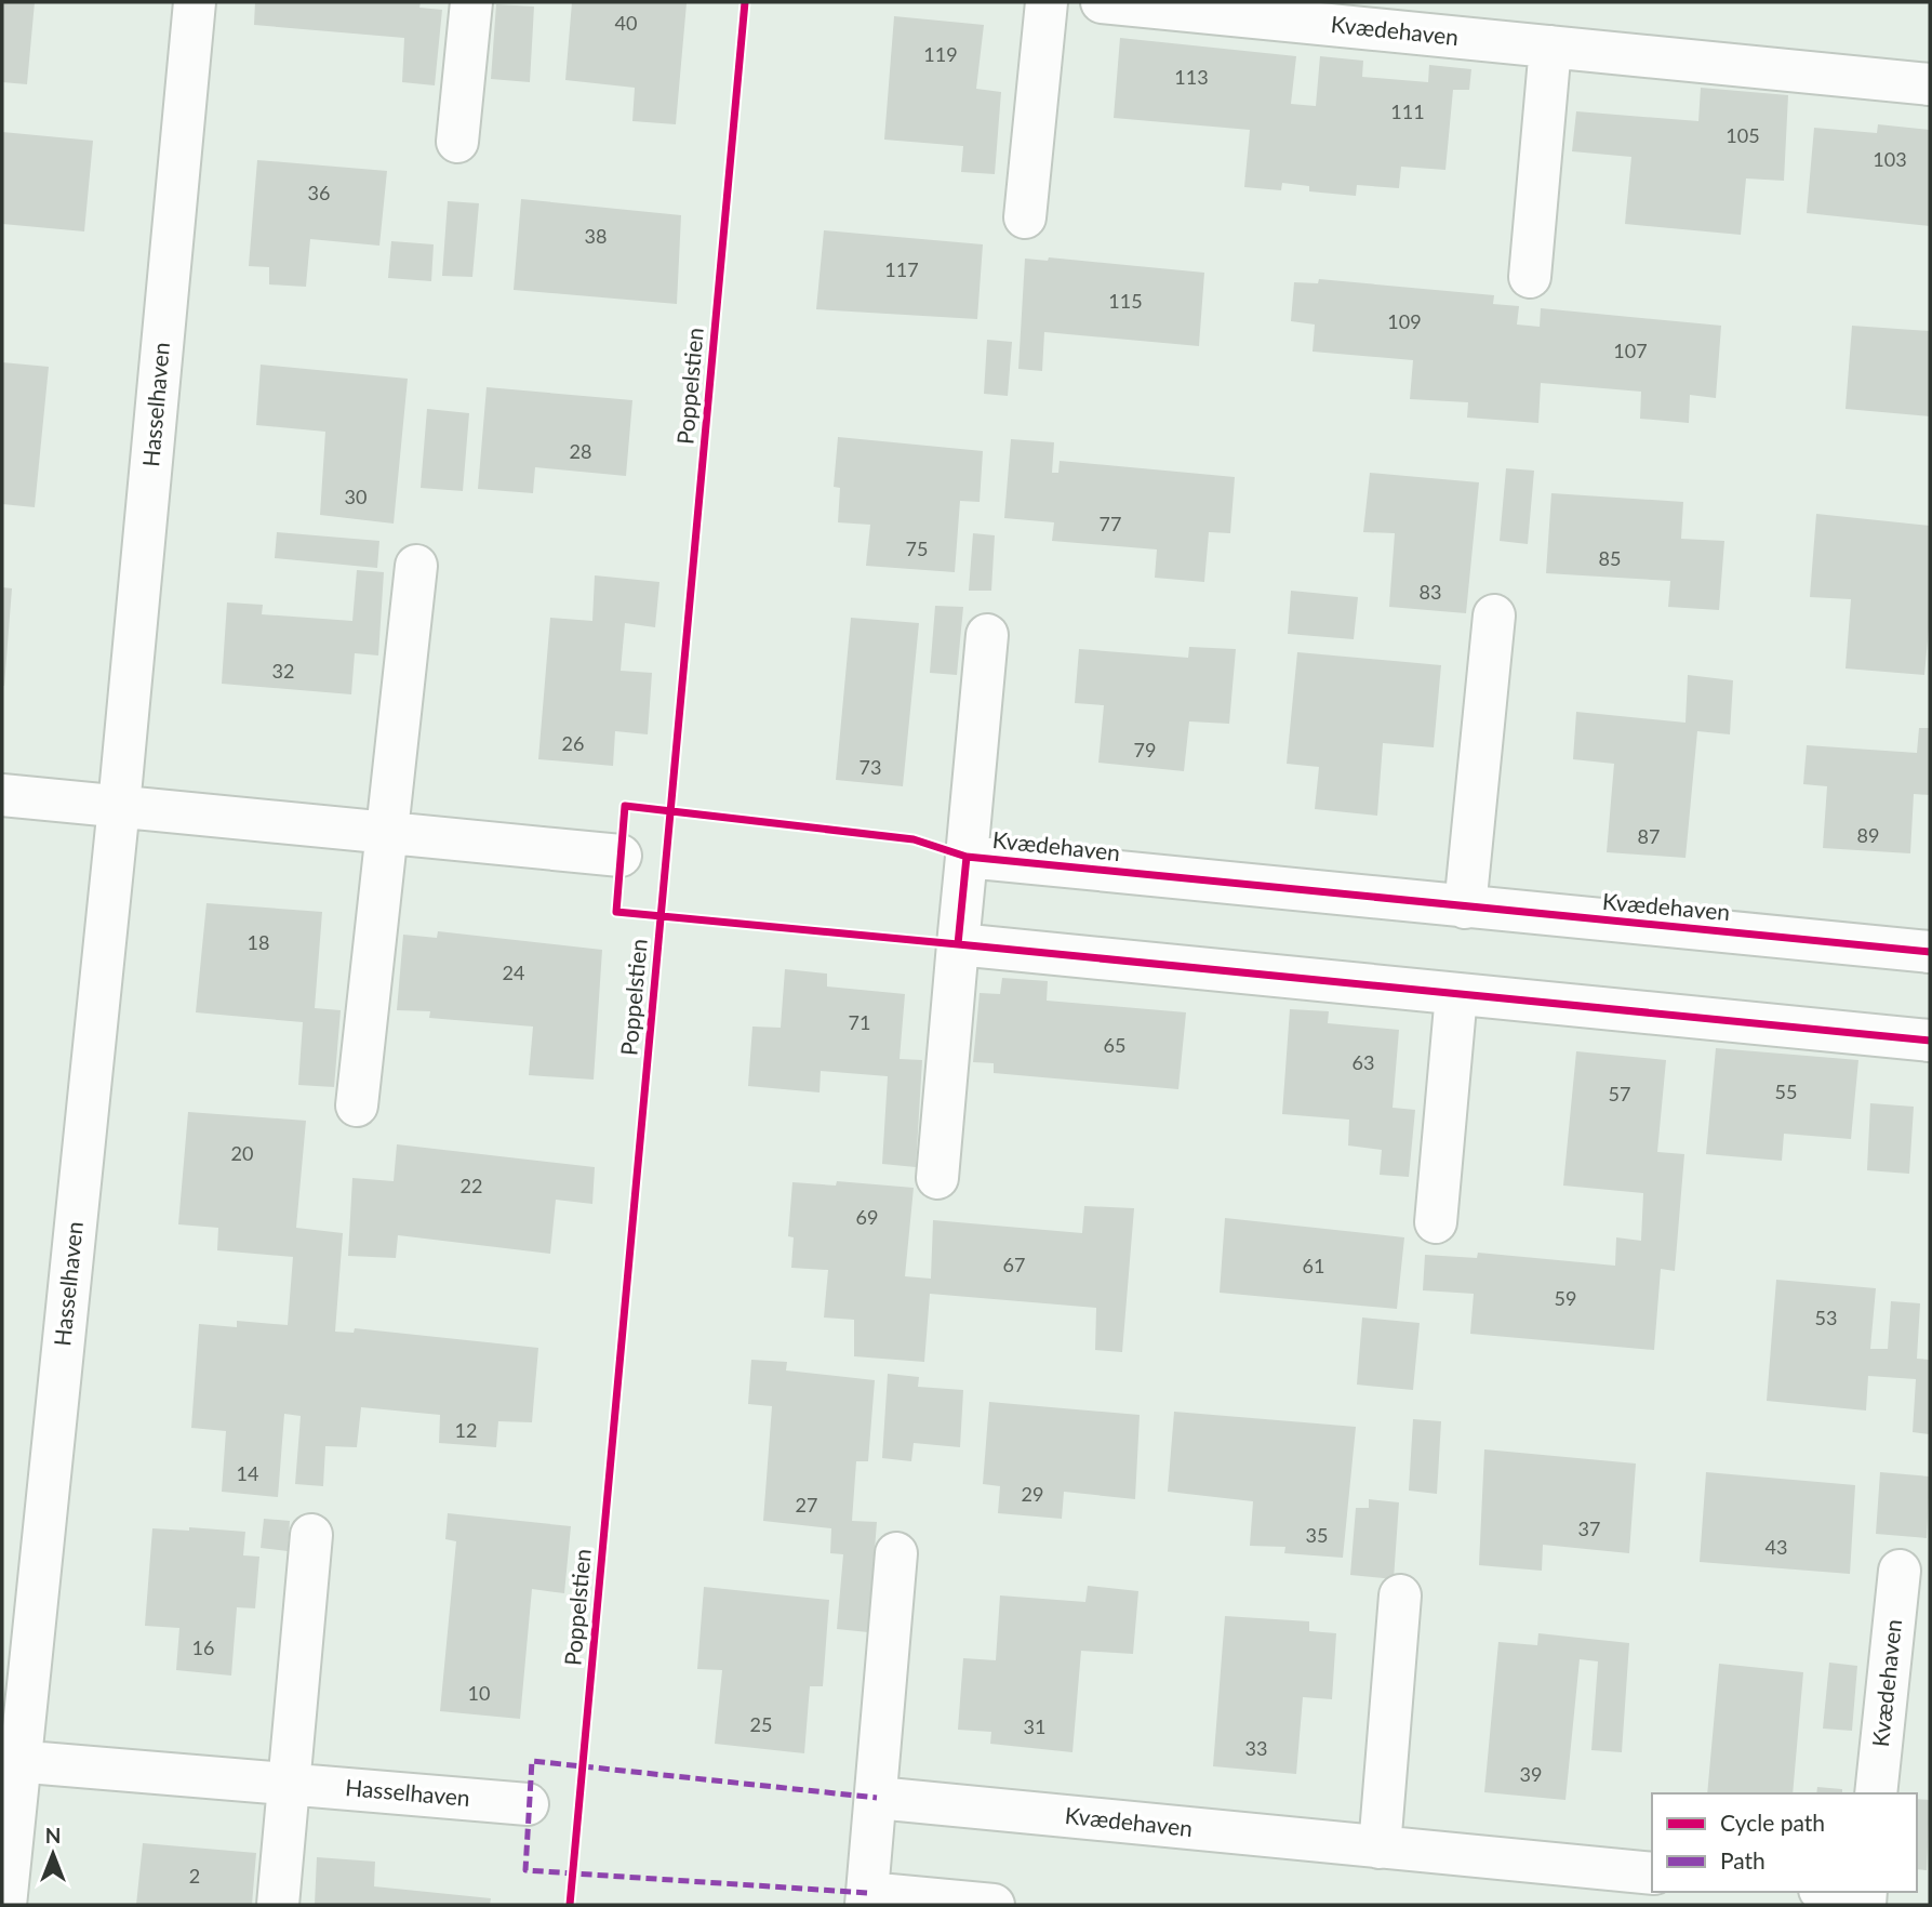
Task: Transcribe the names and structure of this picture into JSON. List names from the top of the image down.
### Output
{
  "streets": {
    "street": ["Kvædehaven", "Hasselhaven"],
    "cycle path": ["Poppelstien"]
  },
  "house_numbers": [
    "40",
    "119",
    "113",
    "111",
    "105",
    "103",
    "36",
    "38",
    "117",
    "115",
    "109",
    "107",
    "28",
    "30",
    "77",
    "75",
    "85",
    "83",
    "32",
    "26",
    "79",
    "73",
    "89",
    "87",
    "18",
    "24",
    "71",
    "65",
    "63",
    "55",
    "57",
    "20",
    "22",
    "69",
    "67",
    "61",
    "59",
    "53",
    "12",
    "14",
    "29",
    "27",
    "37",
    "35",
    "43",
    "16",
    "10",
    "25",
    "31",
    "33",
    "39",
    "2"
  ],
  "legend": ["Cycle path", "Path"],
  "north": "top"
}
